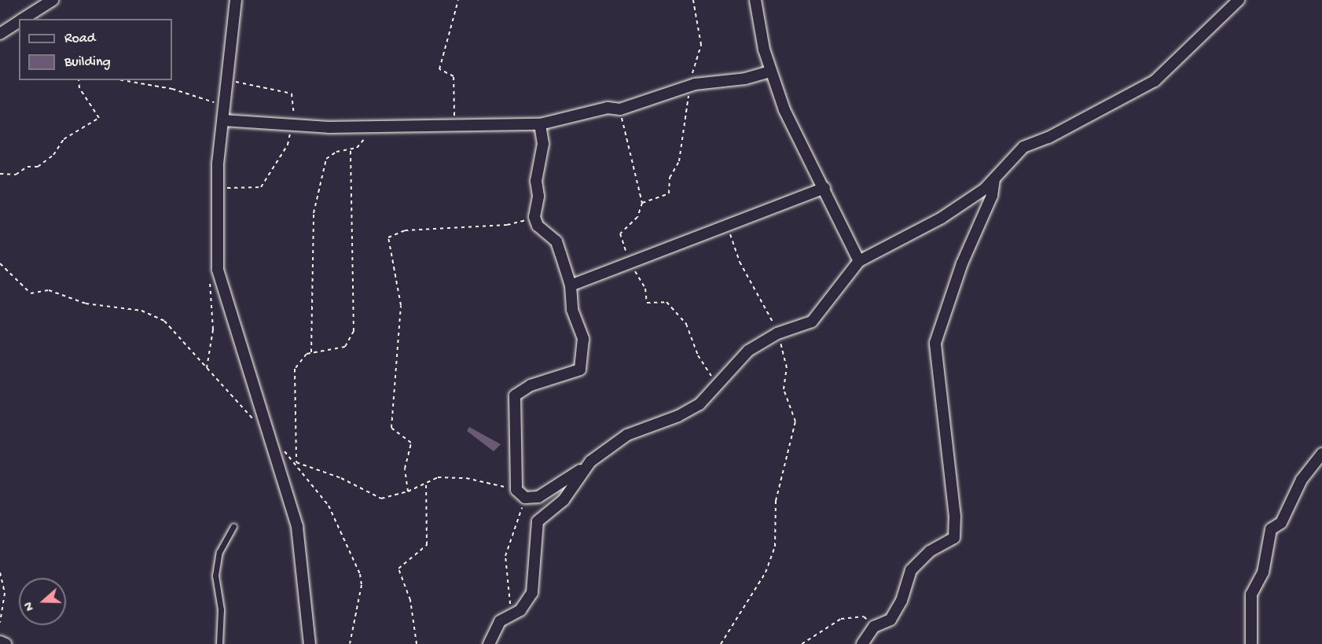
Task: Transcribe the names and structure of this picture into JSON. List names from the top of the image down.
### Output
{
  "legend": ["Road", "Building"],
  "north": "left"
}
